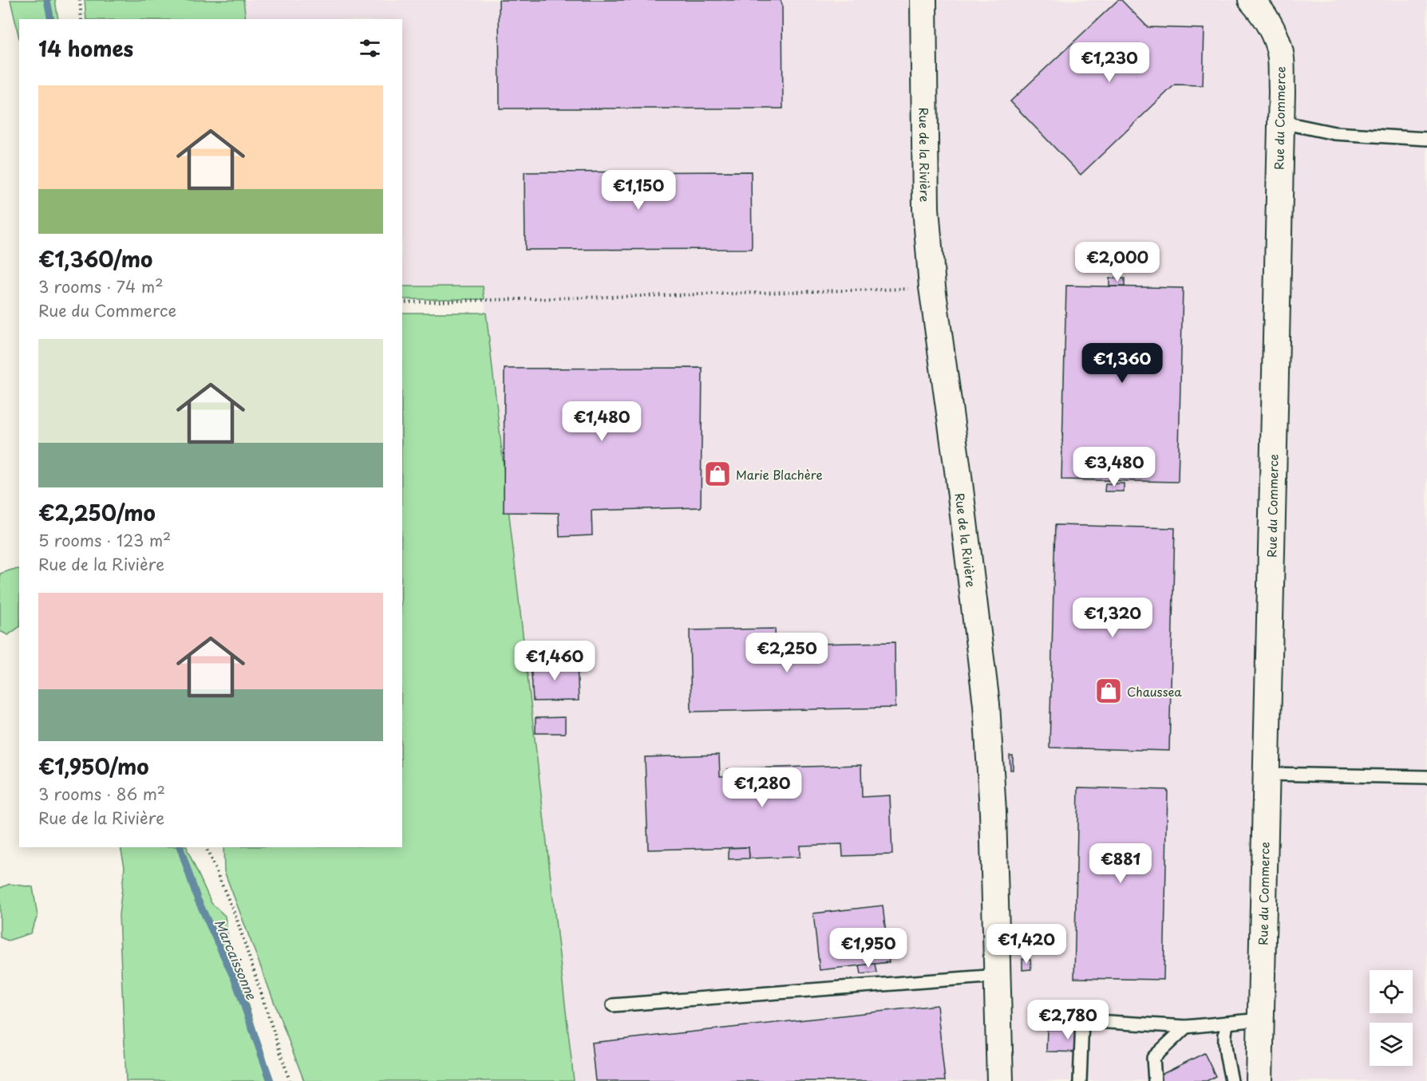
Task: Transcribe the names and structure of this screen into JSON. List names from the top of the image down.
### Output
{
  "streets": {
    "street": ["Rue du Commerce", "Rue de la Rivière"]
  },
  "water": ["Marcaissonne"],
  "places": {
    "shop": ["Marie Blachère", "Chaussea"]
  },
  "page": {
    "heading": "14 homes",
    "price": [
      "€1,230",
      "€1,150",
      "€2,000",
      "€1,360",
      "€1,480",
      "€3,480",
      "€1,320",
      "€2,250",
      "€1,460",
      "€1,280",
      "€881",
      "€1,420",
      "€1,950",
      "€2,780"
    ],
    "list": [
      {
        "name": "€1,360/mo",
        "note": "3 rooms · 74 m² · Rue du Commerce"
      },
      {
        "name": "€2,250/mo",
        "note": "5 rooms · 123 m² · Rue de la Rivière"
      },
      {
        "name": "€1,950/mo",
        "note": "3 rooms · 86 m² · Rue de la Rivière"
      }
    ]
  }
}
